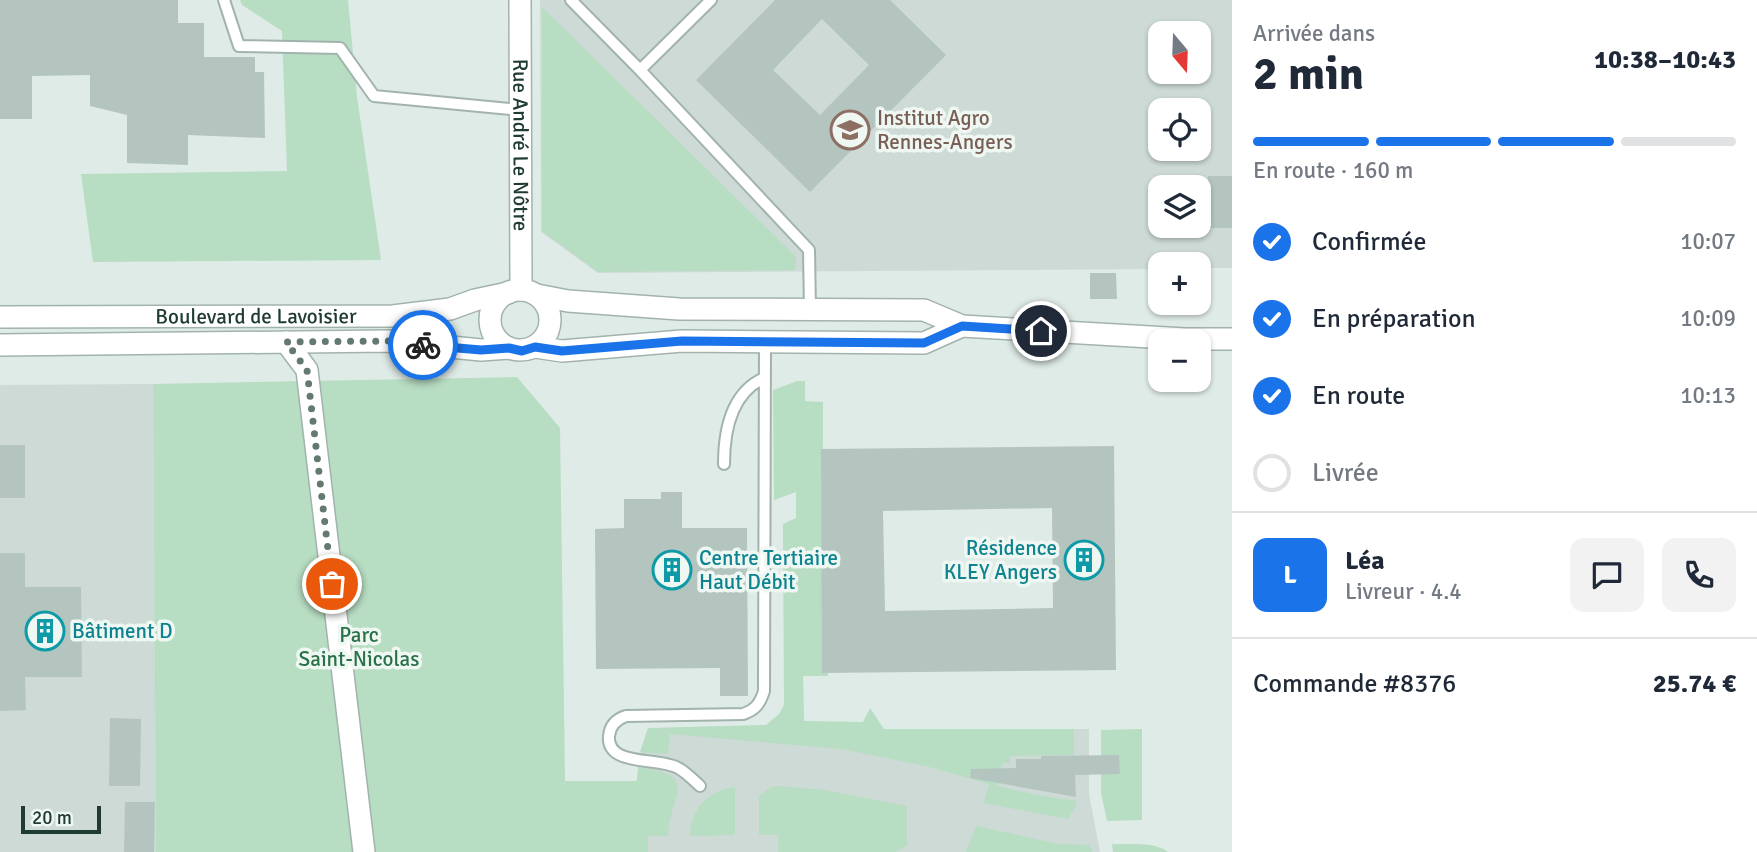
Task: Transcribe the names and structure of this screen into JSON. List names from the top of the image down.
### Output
{
  "streets": {
    "street": ["Rue André Le Nôtre", "Boulevard de Lavoisier"]
  },
  "crossings": [
    ["Rue André Le Nôtre", "Boulevard de Lavoisier"]
  ],
  "parks": ["Parc Saint-Nicolas"],
  "places": {
    "school or university": ["Institut Agro Rennes-Angers"],
    "building": ["Résidence KLEY Angers", "Centre Tertiaire Haut Débit", "Bâtiment D"]
  },
  "scale_bar": "20 m",
  "north": "bottom",
  "page": {
    "heading": ["2 min", "Arrivée dans", "10:38–10:43"],
    "panel": [
      "Léa",
      "Livreur · 4.4",
      "Commande #8376",
      "25.74 €"
    ],
    "map_buttons": ["+", "−"],
    "bar": "En route · 160 m",
    "list": [
      ["Confirmée", "10:07"],
      ["En préparation", "10:09"],
      ["En route", "10:13"],
      "Livrée"
    ],
    "round": "L",
    "scale": "20 m"
  }
}
